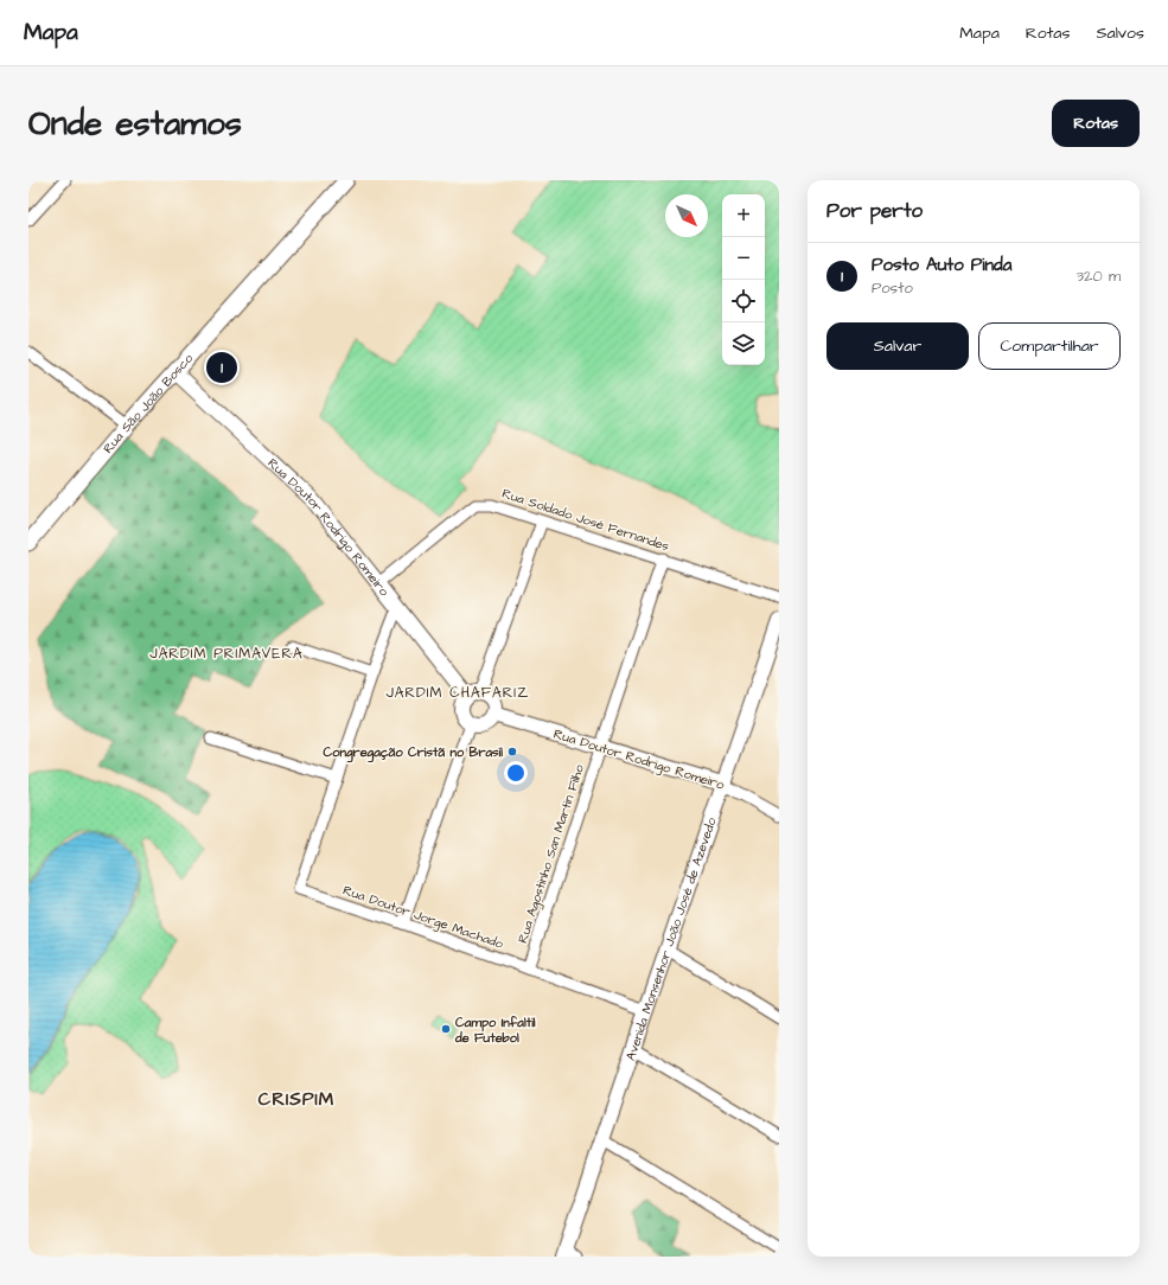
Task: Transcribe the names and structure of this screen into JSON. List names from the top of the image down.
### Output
{
  "streets": {
    "main road": ["Rua São João Bosco"],
    "street": [
      "Rua Soldado José Fernandes",
      "Rua Doutor Rodrigo Romeiro",
      "Rua Agostinho San Martin Filho",
      "Rua Doutor Jorge Machado",
      "Avenida Monsenhor João José de Azevedo"
    ]
  },
  "crossings": [
    ["Rua São João Bosco", "Rua Doutor Rodrigo Romeiro"],
    ["Rua Soldado José Fernandes", "Rua Doutor Rodrigo Romeiro"],
    ["Rua Soldado José Fernandes", "Rua Agostinho San Martin Filho"],
    ["Rua Doutor Rodrigo Romeiro", "Rua Agostinho San Martin Filho"],
    ["Rua Doutor Rodrigo Romeiro", "Avenida Monsenhor João José de Azevedo"],
    ["Rua Agostinho San Martin Filho", "Rua Doutor Jorge Machado"],
    ["Rua Doutor Jorge Machado", "Avenida Monsenhor João José de Azevedo"]
  ],
  "districts": ["JARDIM PRIMAVERA", "JARDIM CHAFARIZ", "CRISPIM"],
  "places": ["Congregação Cristã no Brasil", "Campo Infaltil de Futebol"],
  "north": "bottom right",
  "page": {
    "header": "Mapa",
    "nav": ["Mapa", "Rotas", "Salvos"],
    "buttons": [
      "Rotas",
      ["Salvar", "Compartilhar"]
    ],
    "title": "Onde estamos",
    "heading": "Por perto",
    "map_buttons": ["+", "−"],
    "list": [
      {
        "mark": "1",
        "name": "Posto Auto Pinda",
        "note": "Posto",
        "value": "320 m"
      }
    ],
    "pins": "1"
  }
}
